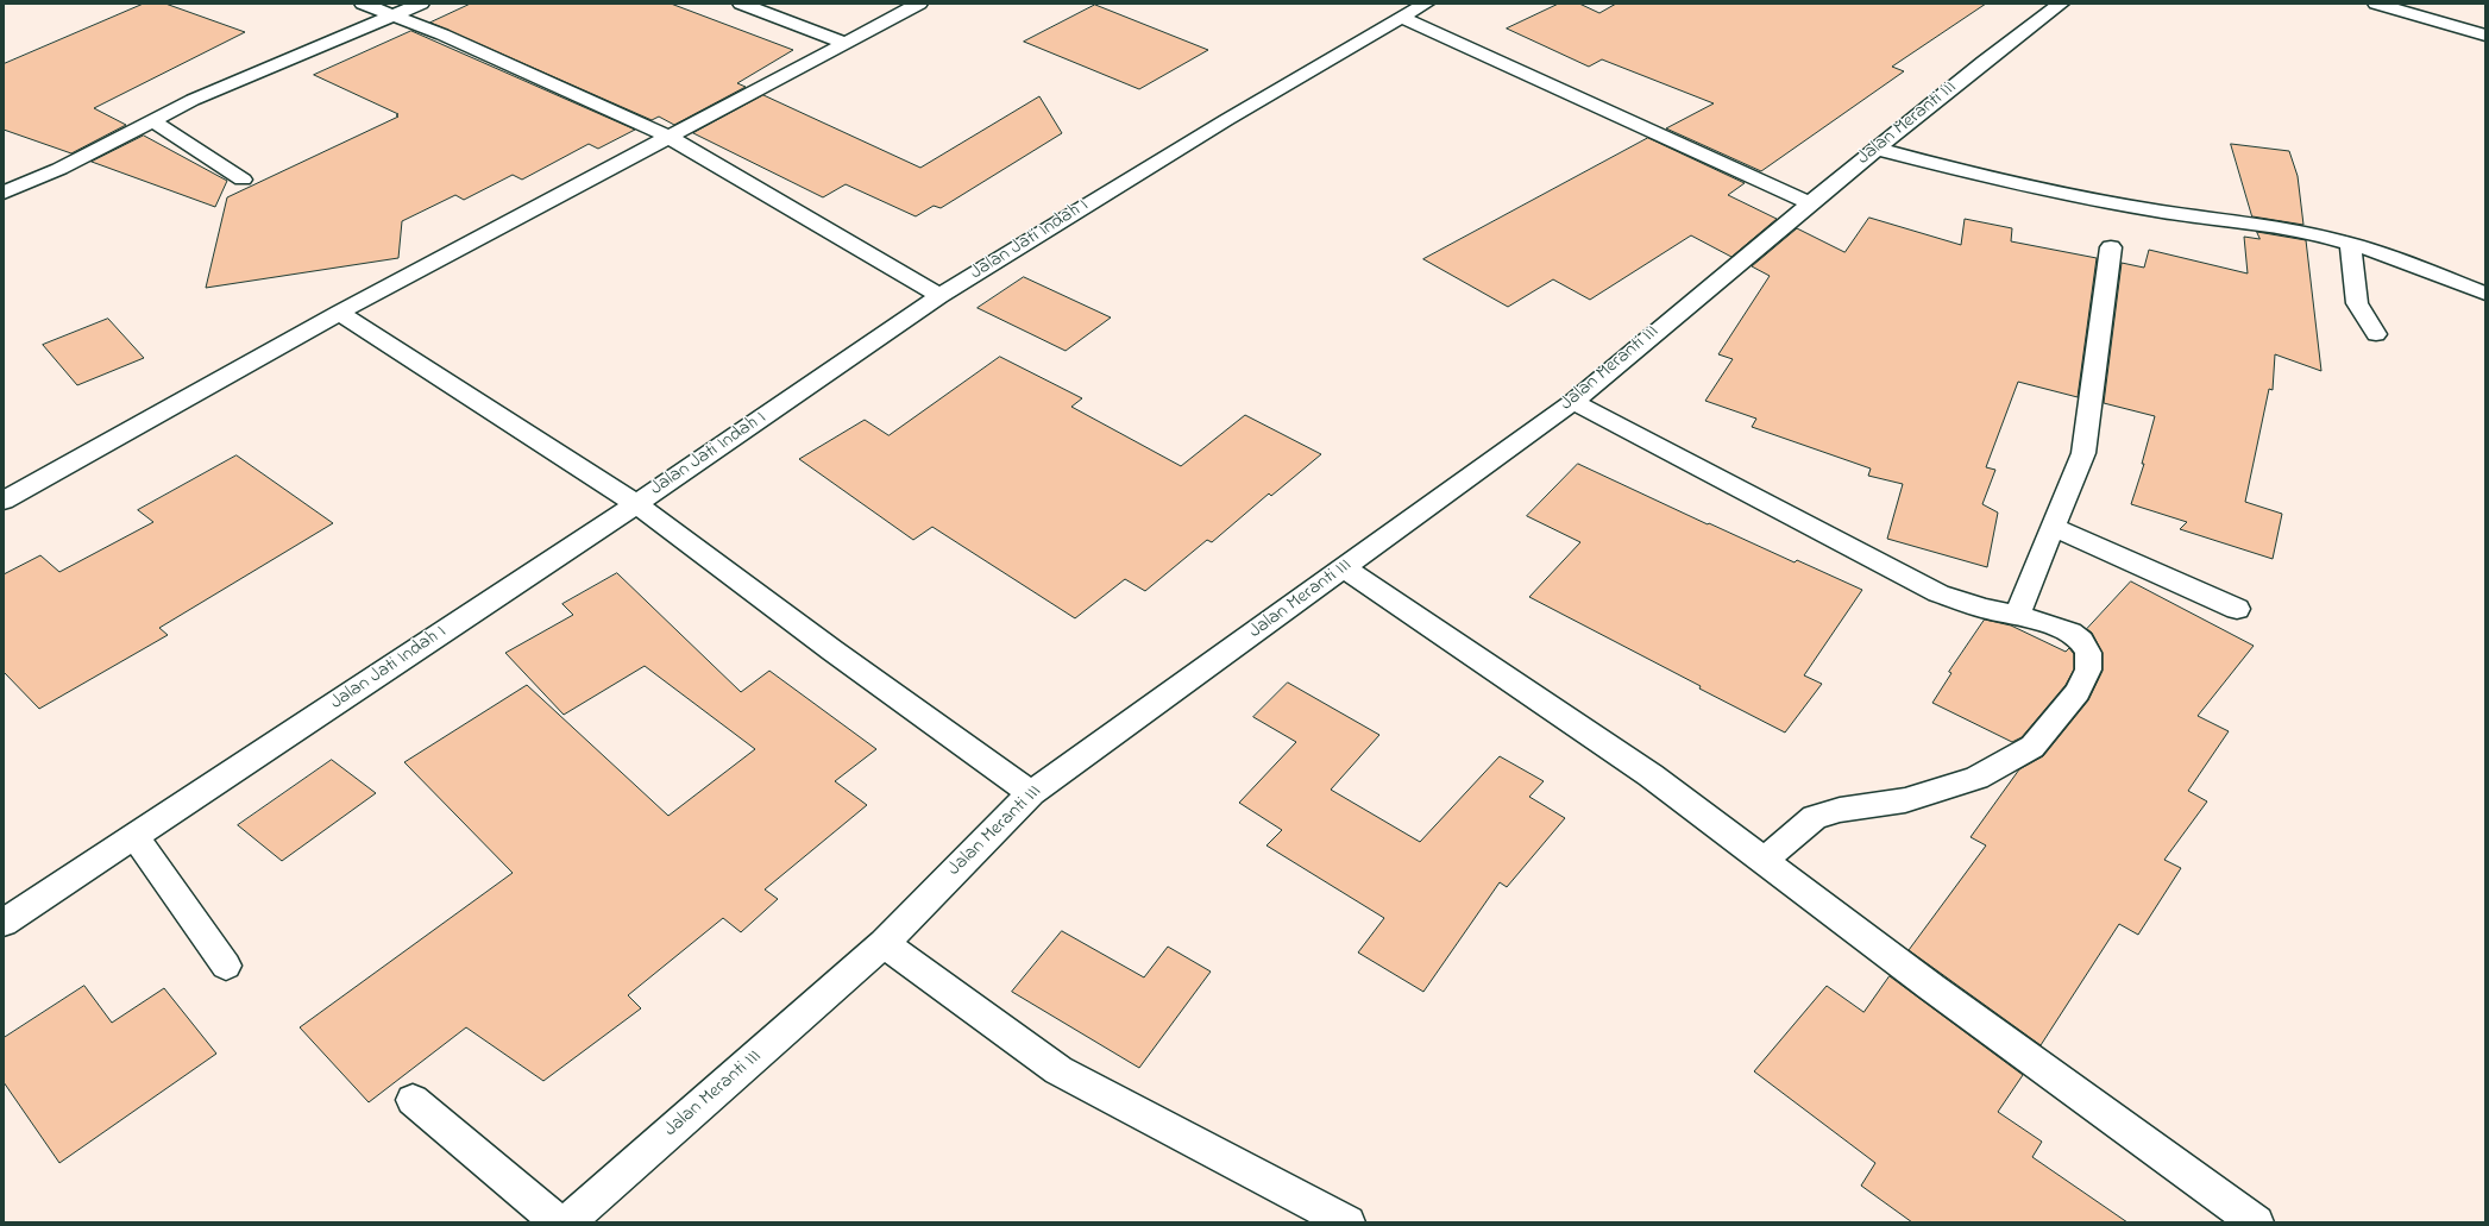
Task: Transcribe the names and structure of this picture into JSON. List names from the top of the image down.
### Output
{
  "streets": {
    "street": ["Jalan Meranti III", "Jalan Jati Indah I"]
  }
}
